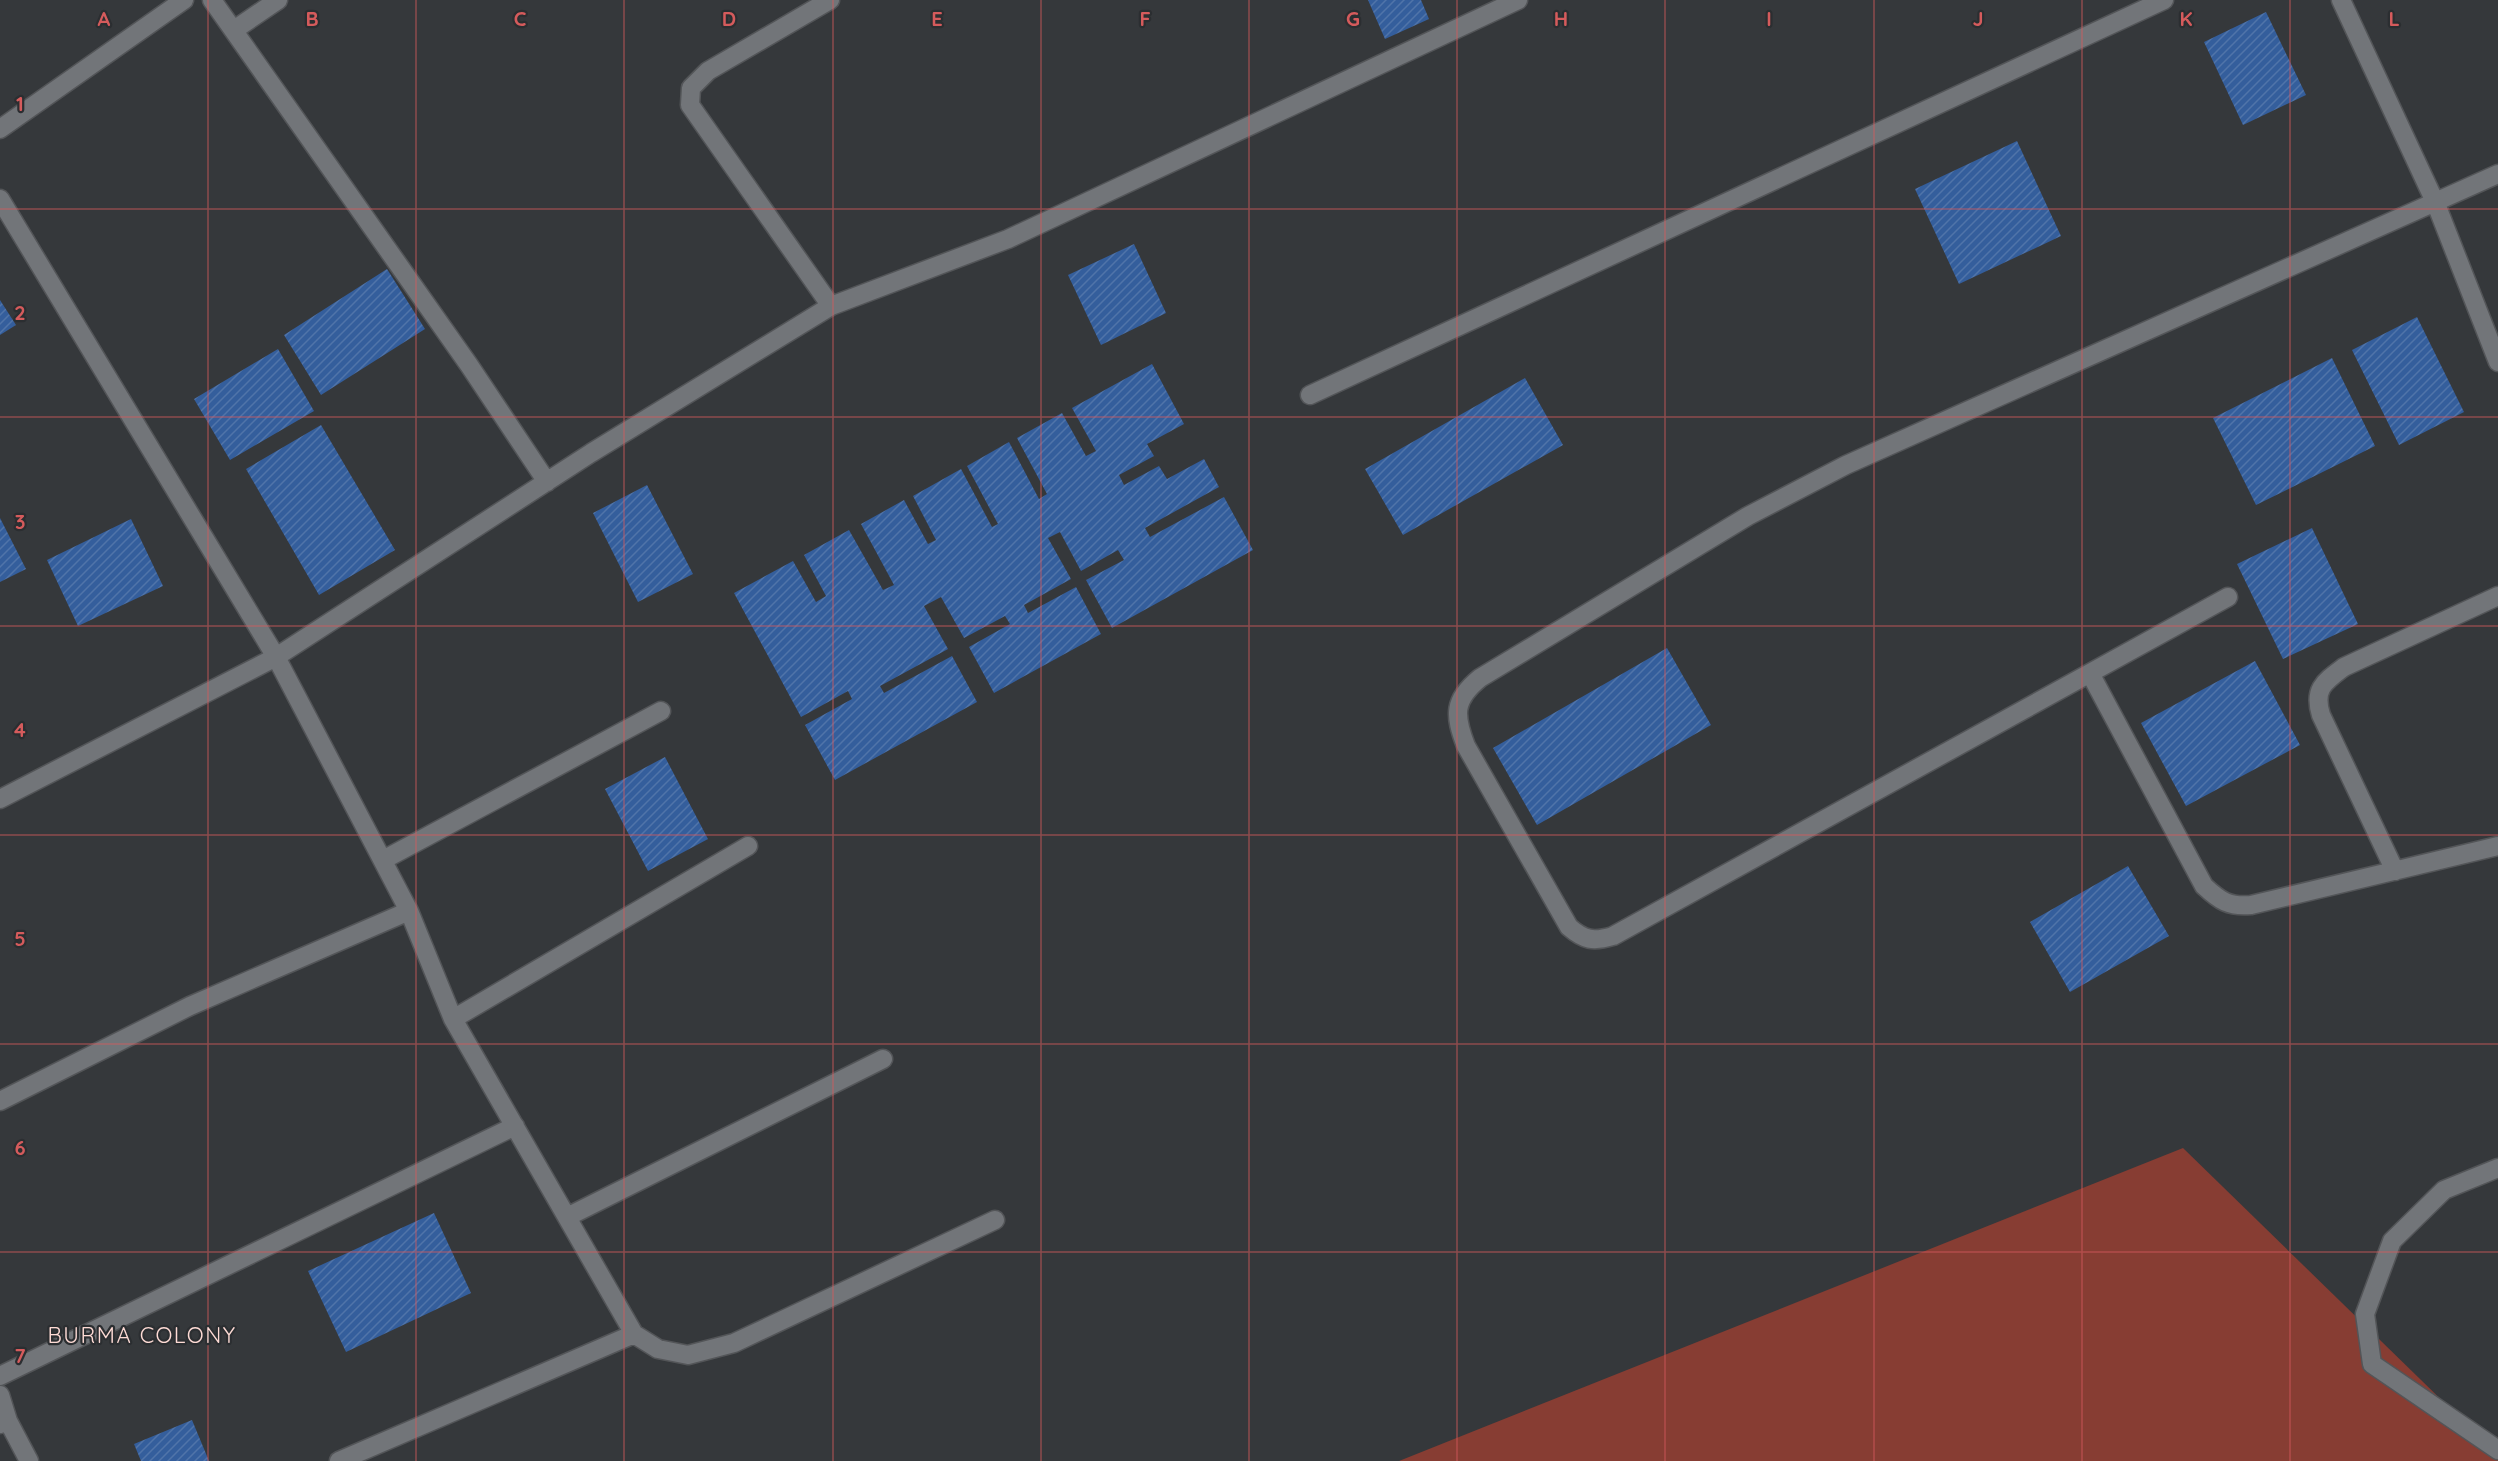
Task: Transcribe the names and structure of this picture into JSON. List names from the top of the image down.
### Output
{
  "districts": ["BURMA COLONY"],
  "grid": {
    "columns": [
      "A",
      "B",
      "C",
      "D",
      "E",
      "F",
      "G",
      "H",
      "I",
      "J",
      "K",
      "L"
    ],
    "rows": [
      "1",
      "2",
      "3",
      "4",
      "5",
      "6",
      "7"
    ]
  }
}
